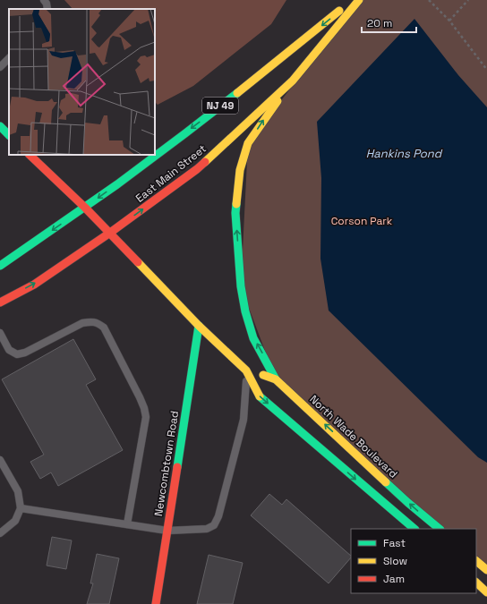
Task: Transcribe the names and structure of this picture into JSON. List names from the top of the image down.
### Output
{
  "streets": {
    "main road": [
      "NJ 49",
      "East Main Street",
      "North Wade Boulevard",
      "Newcombtown Road"
    ]
  },
  "crossings": [
    ["NJ 49", "North Wade Boulevard"],
    ["East Main Street", "North Wade Boulevard"],
    ["North Wade Boulevard", "Newcombtown Road"]
  ],
  "water": ["Hankins Pond"],
  "parks": ["Corson Park"],
  "legend": ["Fast", "Slow", "Jam"],
  "scale_bar": "20 m"
}
